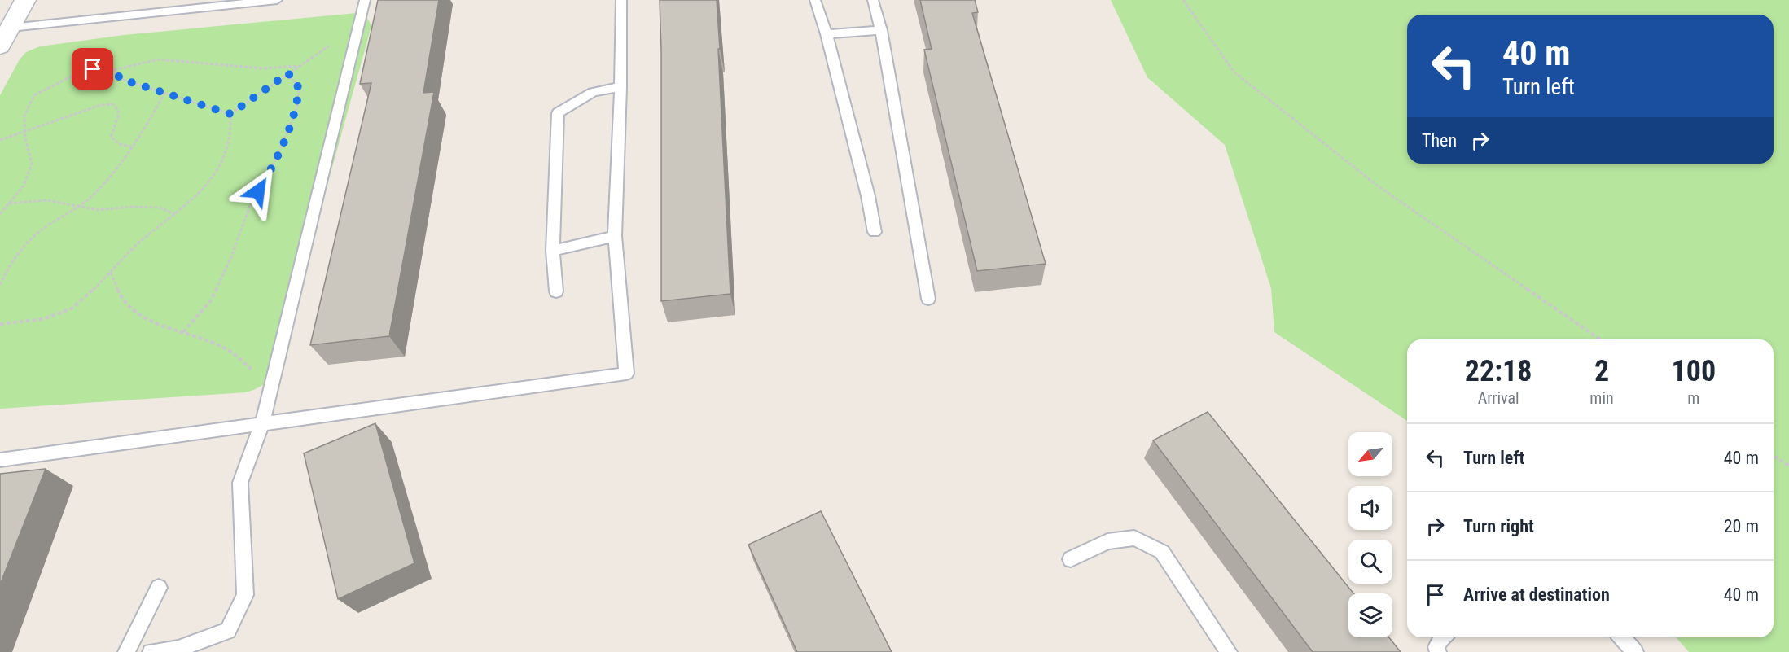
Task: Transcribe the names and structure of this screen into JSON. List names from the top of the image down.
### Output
{
  "north": "bottom left",
  "page": {
    "turn": ["40 m", "Turn left"],
    "then": "Then",
    "eta": [
      "22:18",
      "Arrival",
      "2",
      "min",
      "100",
      "m"
    ],
    "list": [
      {
        "name": "Turn left",
        "value": "40 m"
      },
      {
        "name": "Turn right",
        "value": "20 m"
      },
      {
        "name": "Arrive at destination",
        "value": "40 m"
      }
    ]
  }
}
